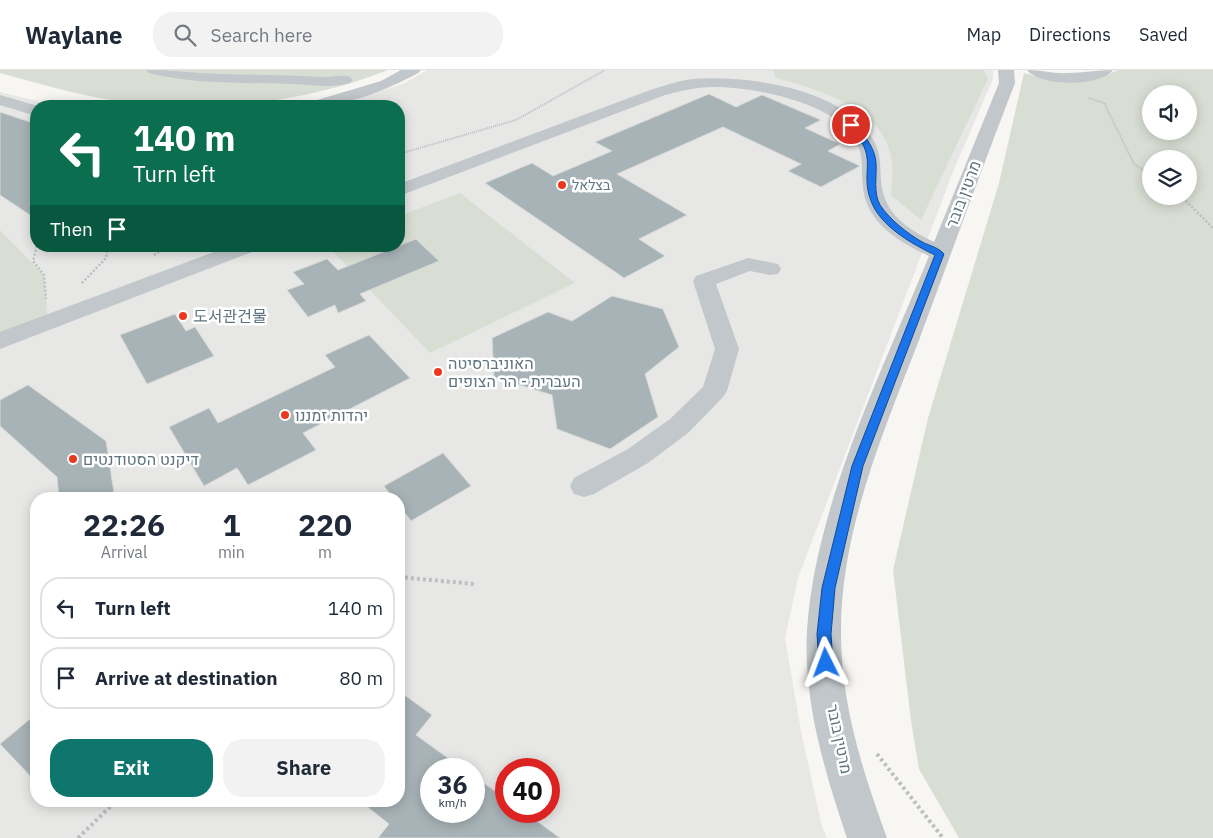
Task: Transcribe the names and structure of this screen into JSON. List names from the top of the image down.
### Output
{
  "streets": {
    "street": ["מרטין בובר"]
  },
  "places": [
    "בצלאל",
    "도서관건물",
    "האוניברסיטה העברית - הר הצופים",
    "יהדות זמננו",
    "דיקנט הסטודנטים"
  ],
  "page": {
    "header": "Waylane",
    "search": "Search here",
    "nav": ["Map", "Directions", "Saved"],
    "turn": ["140 m", "Turn left"],
    "then": "Then",
    "eta": [
      "22:26",
      "Arrival",
      "1",
      "min",
      "220",
      "m"
    ],
    "list": [
      {
        "name": "Turn left",
        "value": "140 m"
      },
      {
        "name": "Arrive at destination",
        "value": "80 m"
      }
    ],
    "buttons": ["Exit", "Share"],
    "speed": "36 km/h",
    "limit": "40"
  }
}
